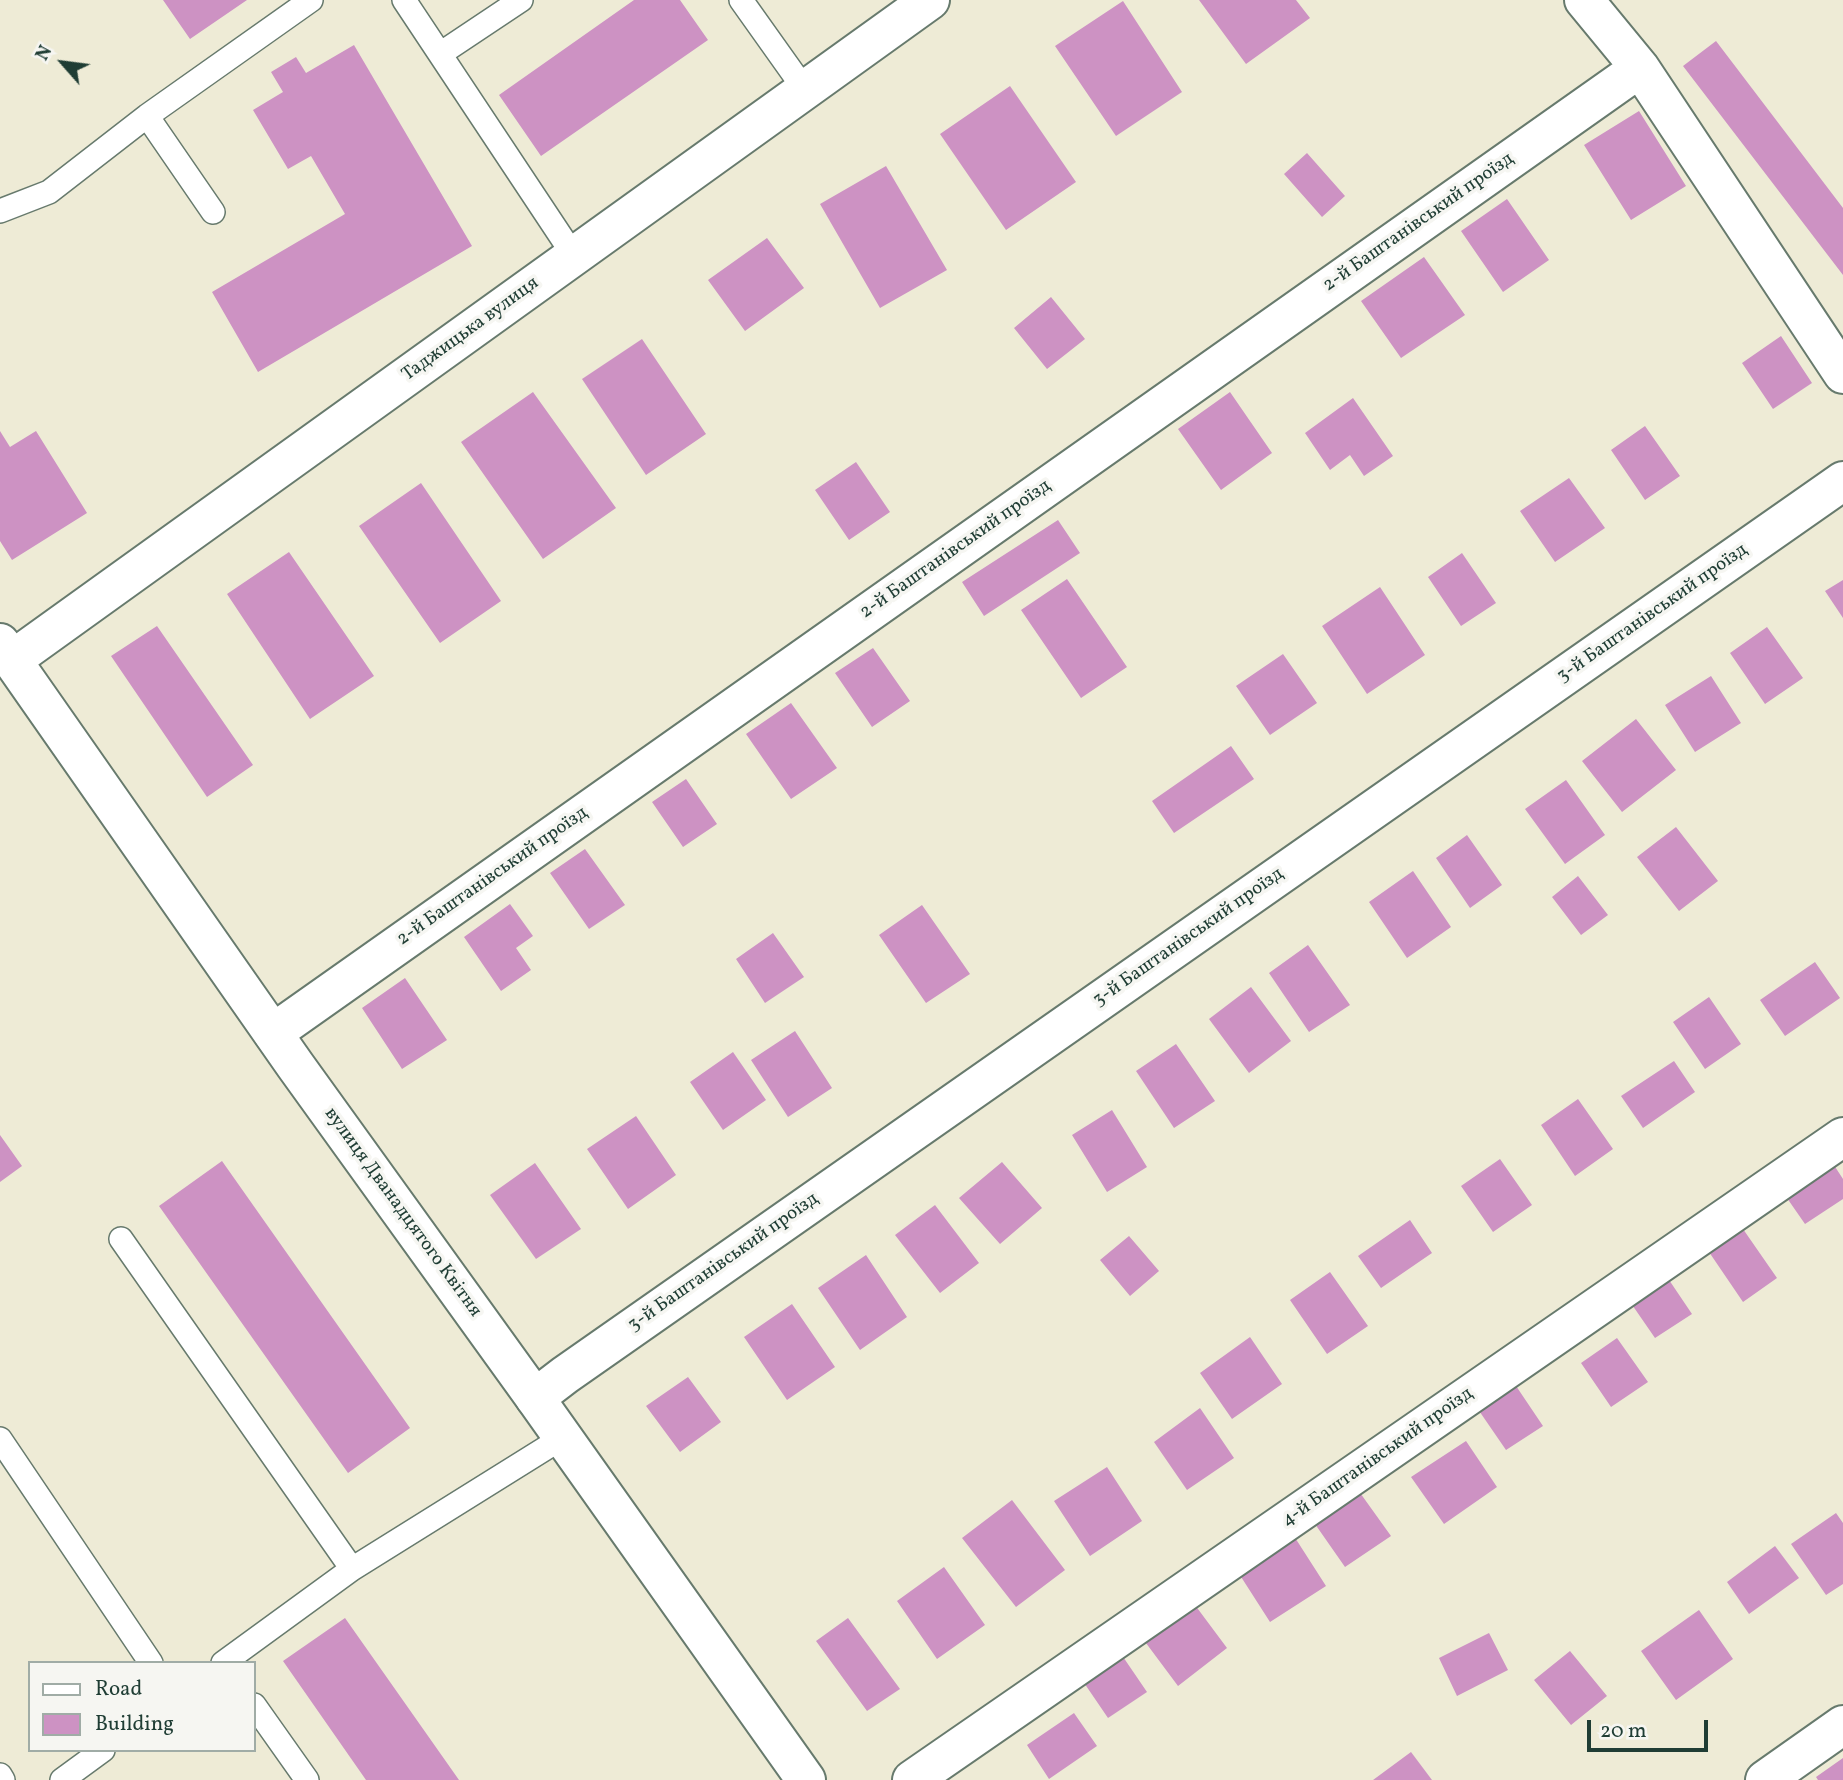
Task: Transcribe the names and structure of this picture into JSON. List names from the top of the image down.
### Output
{
  "streets": {
    "street": [
      "2-й Баштанівський проїзд",
      "Таджицька вулиця",
      "3-й Баштанівський проїзд",
      "вулиця Дванадцятого Квітня",
      "4-й Баштанівський проїзд"
    ]
  },
  "crossings": [
    ["2-й Баштанівський проїзд", "вулиця Дванадцятого Квітня"],
    ["Таджицька вулиця", "вулиця Дванадцятого Квітня"],
    ["3-й Баштанівський проїзд", "вулиця Дванадцятого Квітня"]
  ],
  "legend": ["Road", "Building"],
  "scale_bar": "20 m",
  "north": "top left"
}
